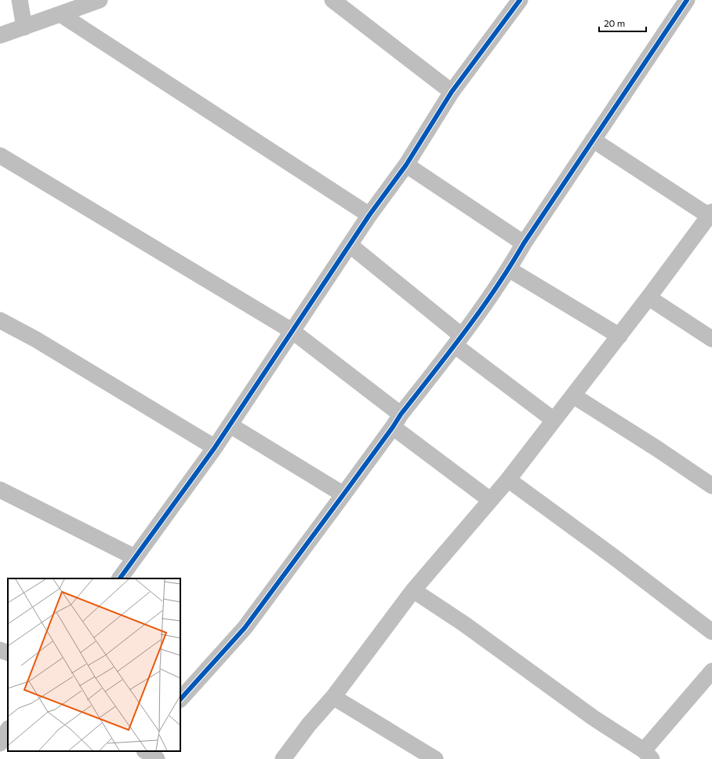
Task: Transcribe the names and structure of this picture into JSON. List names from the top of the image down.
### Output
{
  "scale_bar": "20 m"
}
